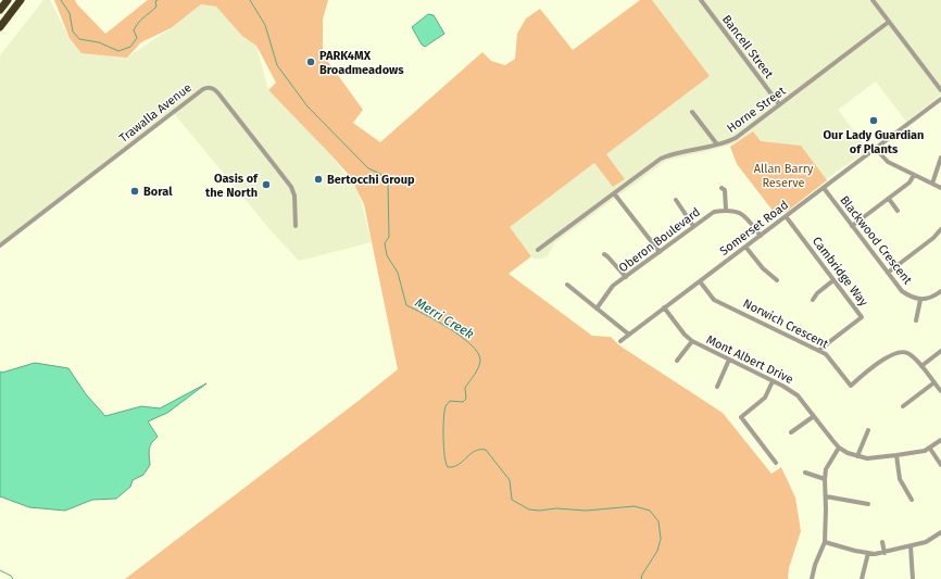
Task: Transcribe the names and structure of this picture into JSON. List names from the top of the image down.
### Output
{
  "streets": {
    "street": [
      "Bancell Street",
      "Horne Street",
      "Trawalla Avenue",
      "Somerset Road",
      "Oberon Boulevard",
      "Blackwood Crescent",
      "Cambridge Way",
      "Norwich Crescent",
      "Mont Albert Drive"
    ]
  },
  "crossings": [
    ["Bancell Street", "Horne Street"],
    ["Somerset Road", "Blackwood Crescent"],
    ["Somerset Road", "Cambridge Way"],
    ["Somerset Road", "Norwich Crescent"],
    ["Somerset Road", "Mont Albert Drive"],
    ["Cambridge Way", "Norwich Crescent"]
  ],
  "water": ["Merri Creek"],
  "parks": ["Allan Barry Reserve"],
  "places": [
    "PARK4MX Broadmeadows",
    "Our Lady Guardian of Plants",
    "Bertocchi Group",
    "Oasis of the North",
    "Boral"
  ]
}
